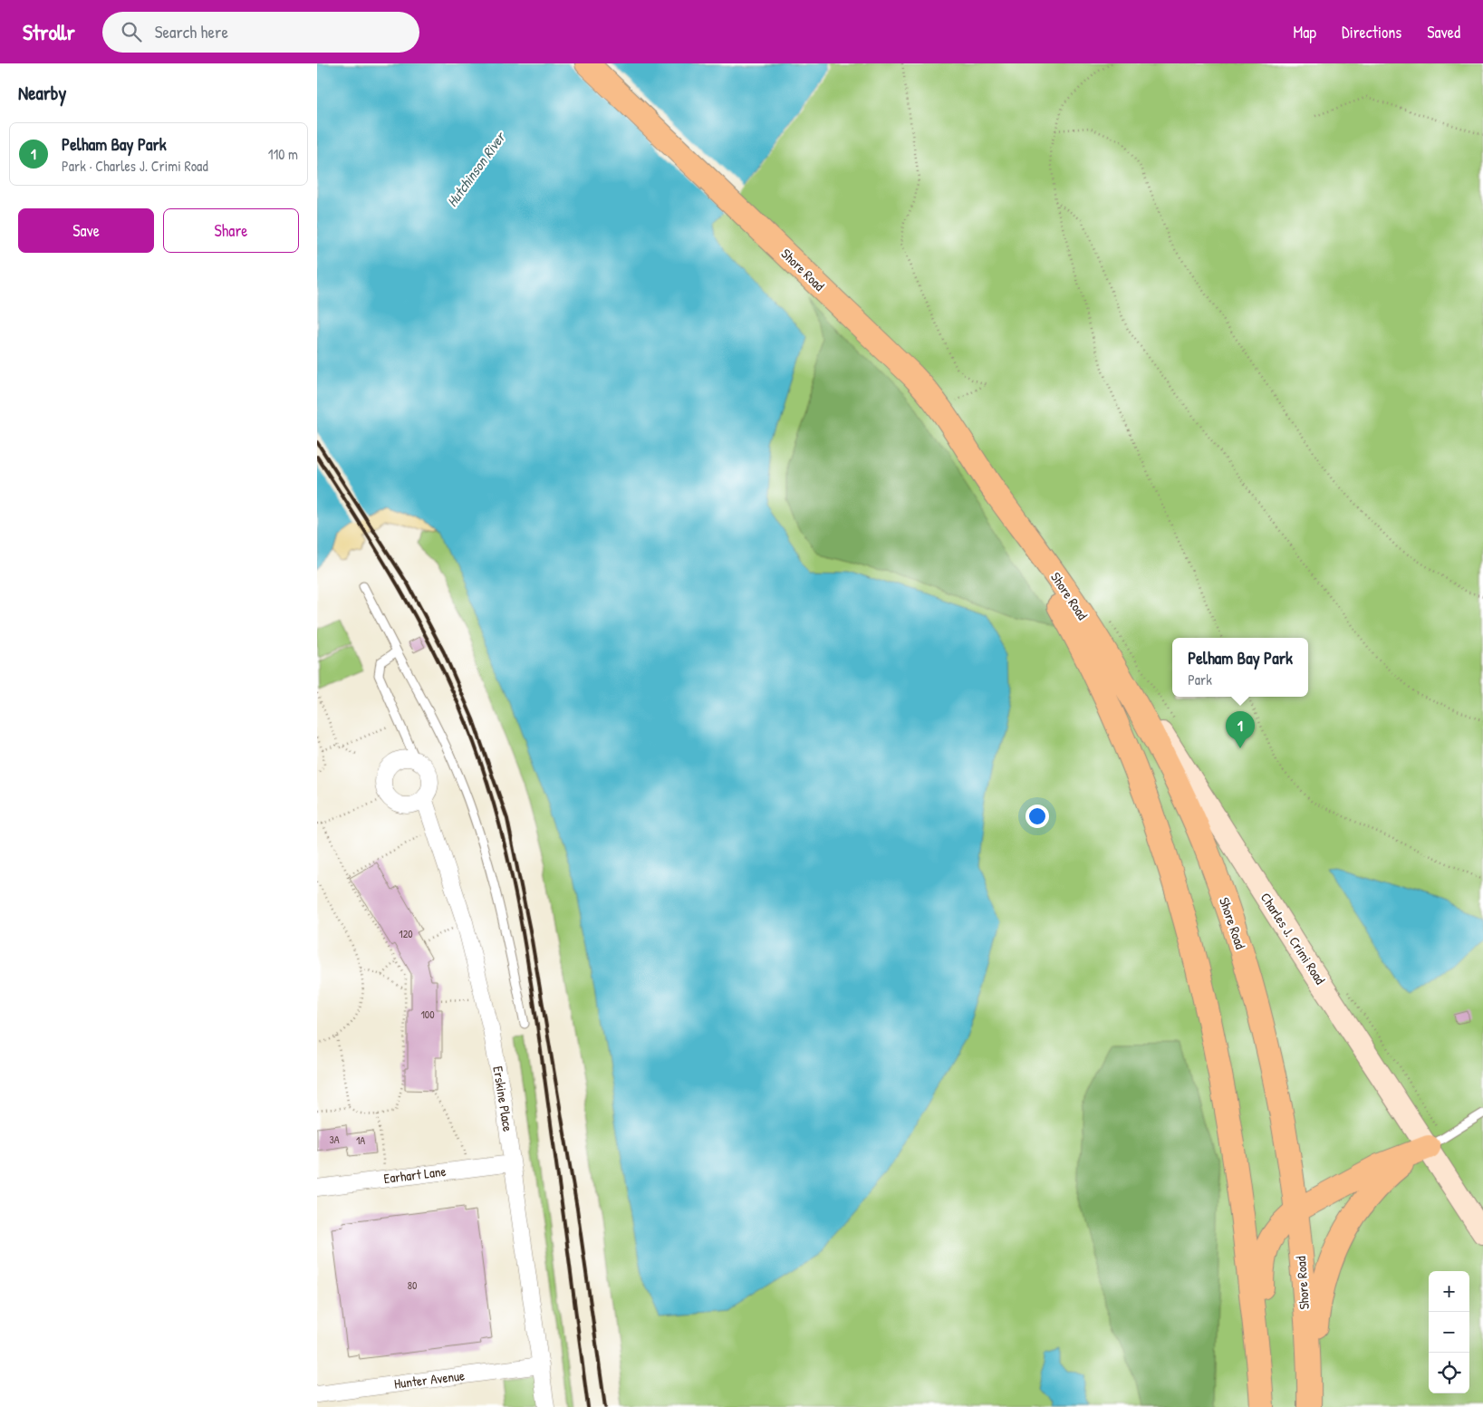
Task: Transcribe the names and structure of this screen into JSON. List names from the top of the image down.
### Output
{
  "streets": {
    "main road": ["Shore Road", "Charles J. Crimi Road"],
    "street": ["Erskine Place", "Earhart Lane", "Hunter Avenue"]
  },
  "crossings": [
    ["Shore Road", "Charles J. Crimi Road"],
    ["Erskine Place", "Earhart Lane"],
    ["Erskine Place", "Hunter Avenue"]
  ],
  "water": ["Hutchinson River"],
  "house_numbers": [
    "120",
    "100",
    "3A",
    "1A",
    "80"
  ],
  "page": {
    "header": "Strollr",
    "search": "Search here",
    "nav": ["Map", "Directions", "Saved"],
    "heading": "Nearby",
    "list": [
      {
        "mark": "1",
        "name": "Pelham Bay Park",
        "note": "Park · Charles J. Crimi Road",
        "value": "110 m"
      }
    ],
    "buttons": ["Save", "Share"],
    "popup": ["Pelham Bay Park", "Park"],
    "pins": "1",
    "map_buttons": ["+", "−"]
  }
}
